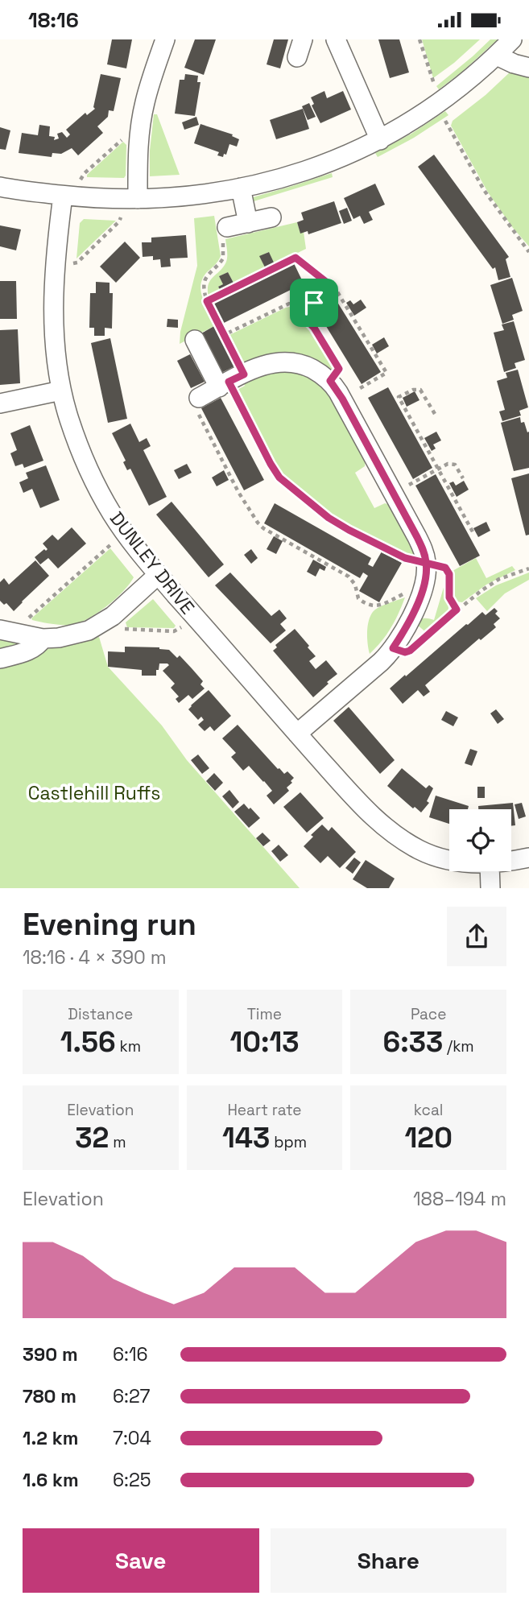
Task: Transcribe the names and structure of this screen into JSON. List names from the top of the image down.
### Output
{
  "streets": {
    "street": ["DUNLEY DRIVE"]
  },
  "parks": ["Castlehill Ruffs"],
  "page": {
    "status": "18:16",
    "heading": ["Evening run", "18:16 · 4 × 390 m"],
    "stats": [
      ["Distance", "1.56 km"],
      ["Time", "10:13"],
      ["Pace", "6:33 /km"],
      ["Elevation", "32 m"],
      ["Heart rate", "143 bpm"],
      ["kcal", "120"]
    ],
    "chart": ["Elevation", "188–194 m"],
    "list": [
      {
        "name": "390 m",
        "note": "6:16"
      },
      {
        "name": "780 m",
        "note": "6:27"
      },
      {
        "name": "1.2 km",
        "note": "7:04"
      },
      {
        "name": "1.6 km",
        "note": "6:25"
      }
    ],
    "buttons": ["Save", "Share"]
  }
}
